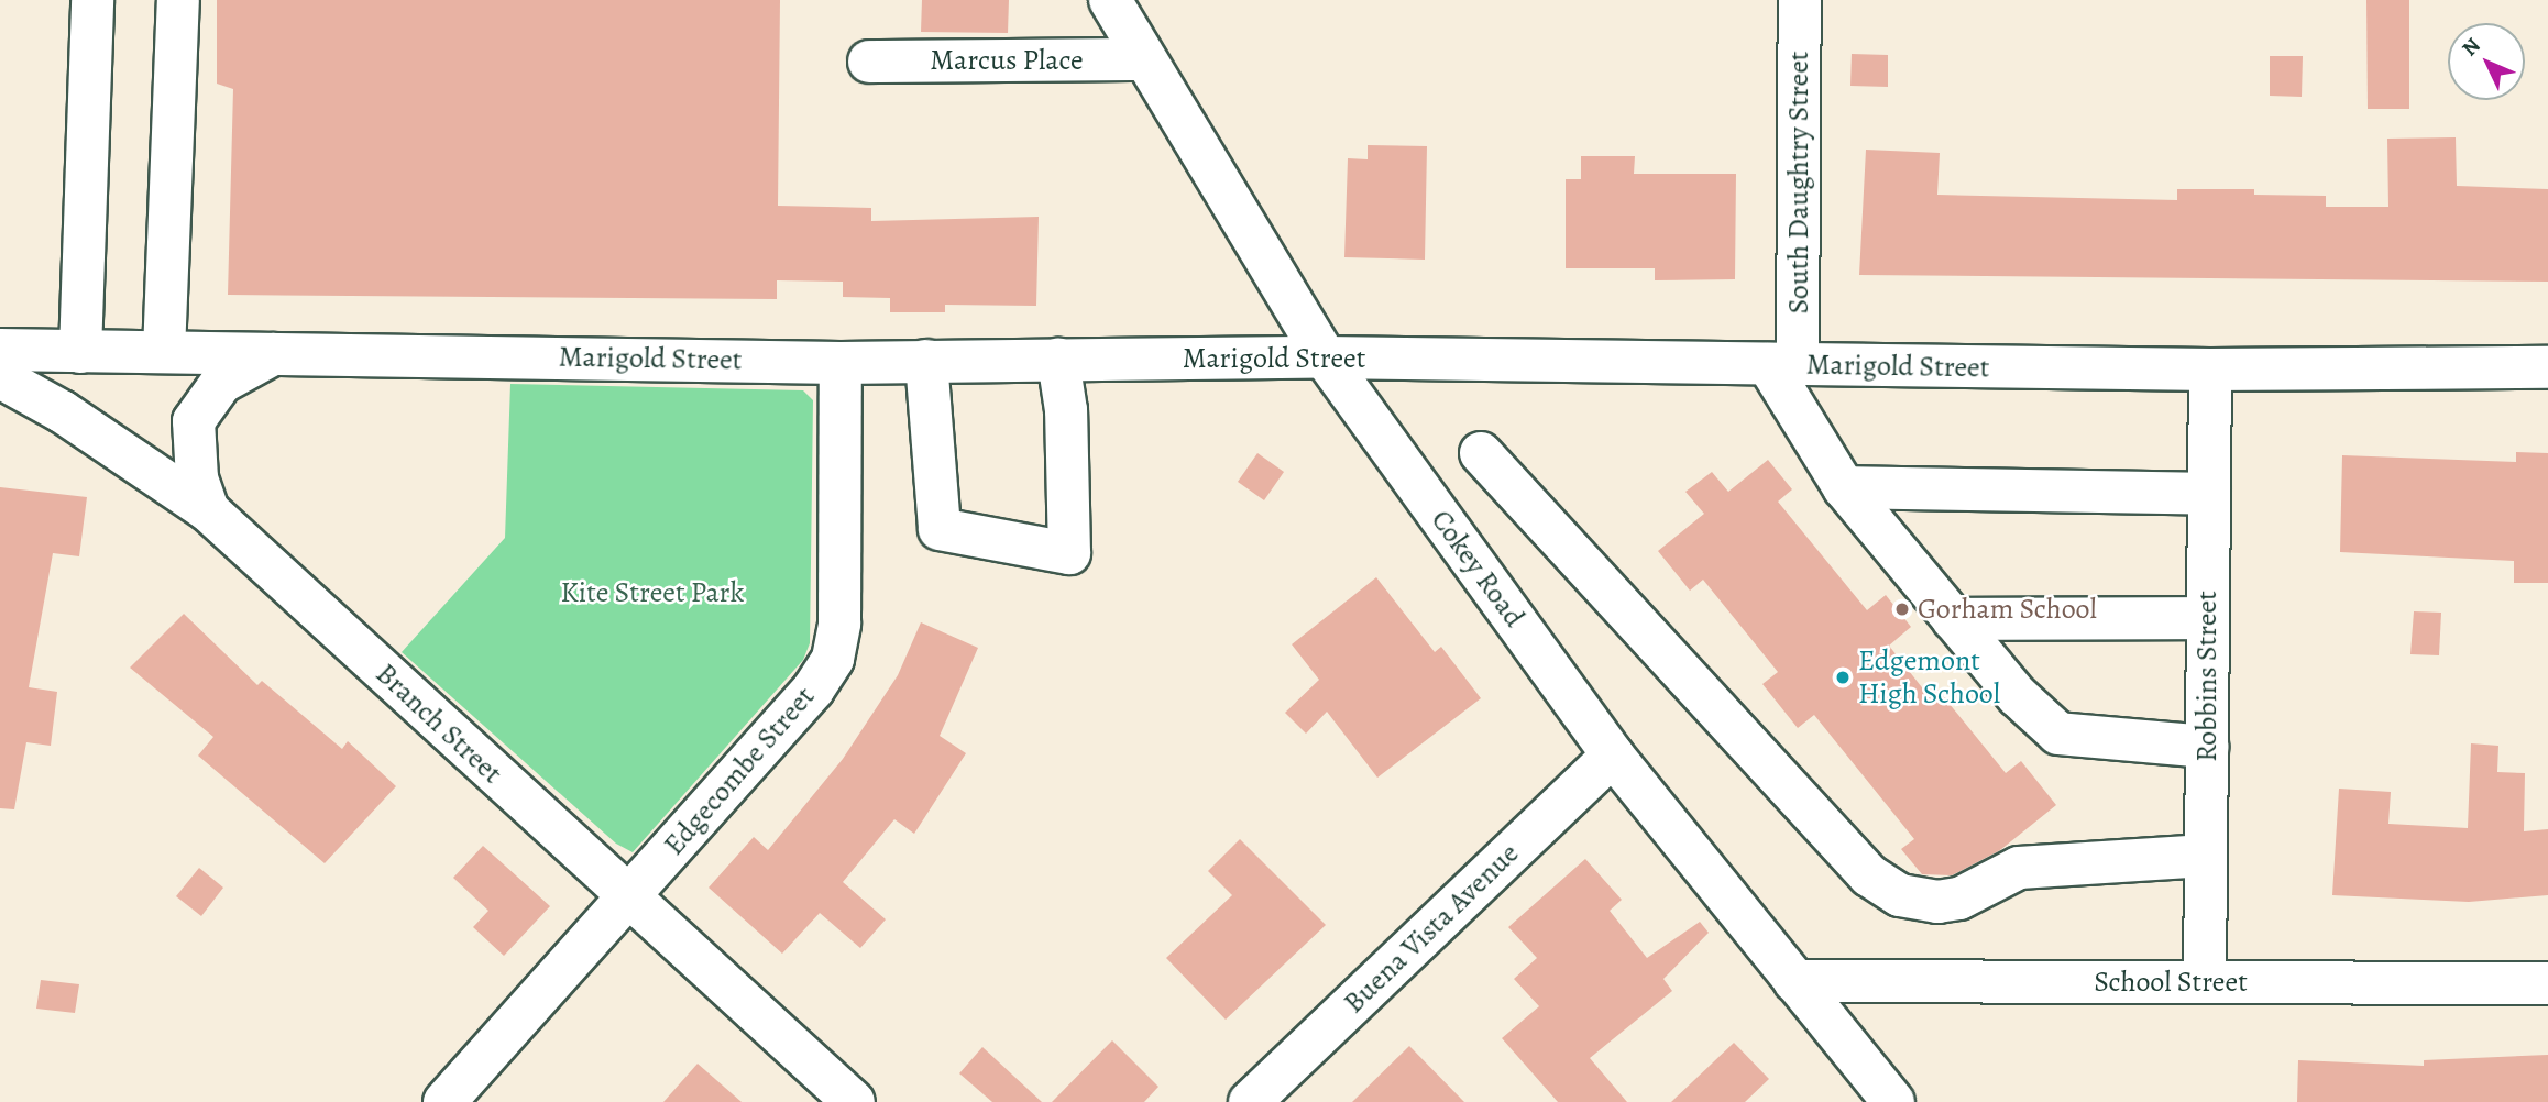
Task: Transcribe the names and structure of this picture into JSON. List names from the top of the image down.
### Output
{
  "streets": {
    "street": [
      "Marcus Place",
      "South Daughtry Street",
      "Marigold Street",
      "Cokey Road",
      "Robbins Street",
      "Branch Street",
      "Edgecombe Street",
      "Buena Vista Avenue",
      "School Street"
    ]
  },
  "crossings": [
    ["Marcus Place", "Cokey Road"],
    ["South Daughtry Street", "Marigold Street"],
    ["Marigold Street", "Cokey Road"],
    ["Marigold Street", "Robbins Street"],
    ["Marigold Street", "Edgecombe Street"],
    ["Cokey Road", "Buena Vista Avenue"],
    ["Cokey Road", "School Street"],
    ["Robbins Street", "School Street"],
    ["Branch Street", "Edgecombe Street"]
  ],
  "parks": ["Kite Street Park"],
  "places": ["Gorham School", "Edgemont High School"],
  "north": "top left"
}
